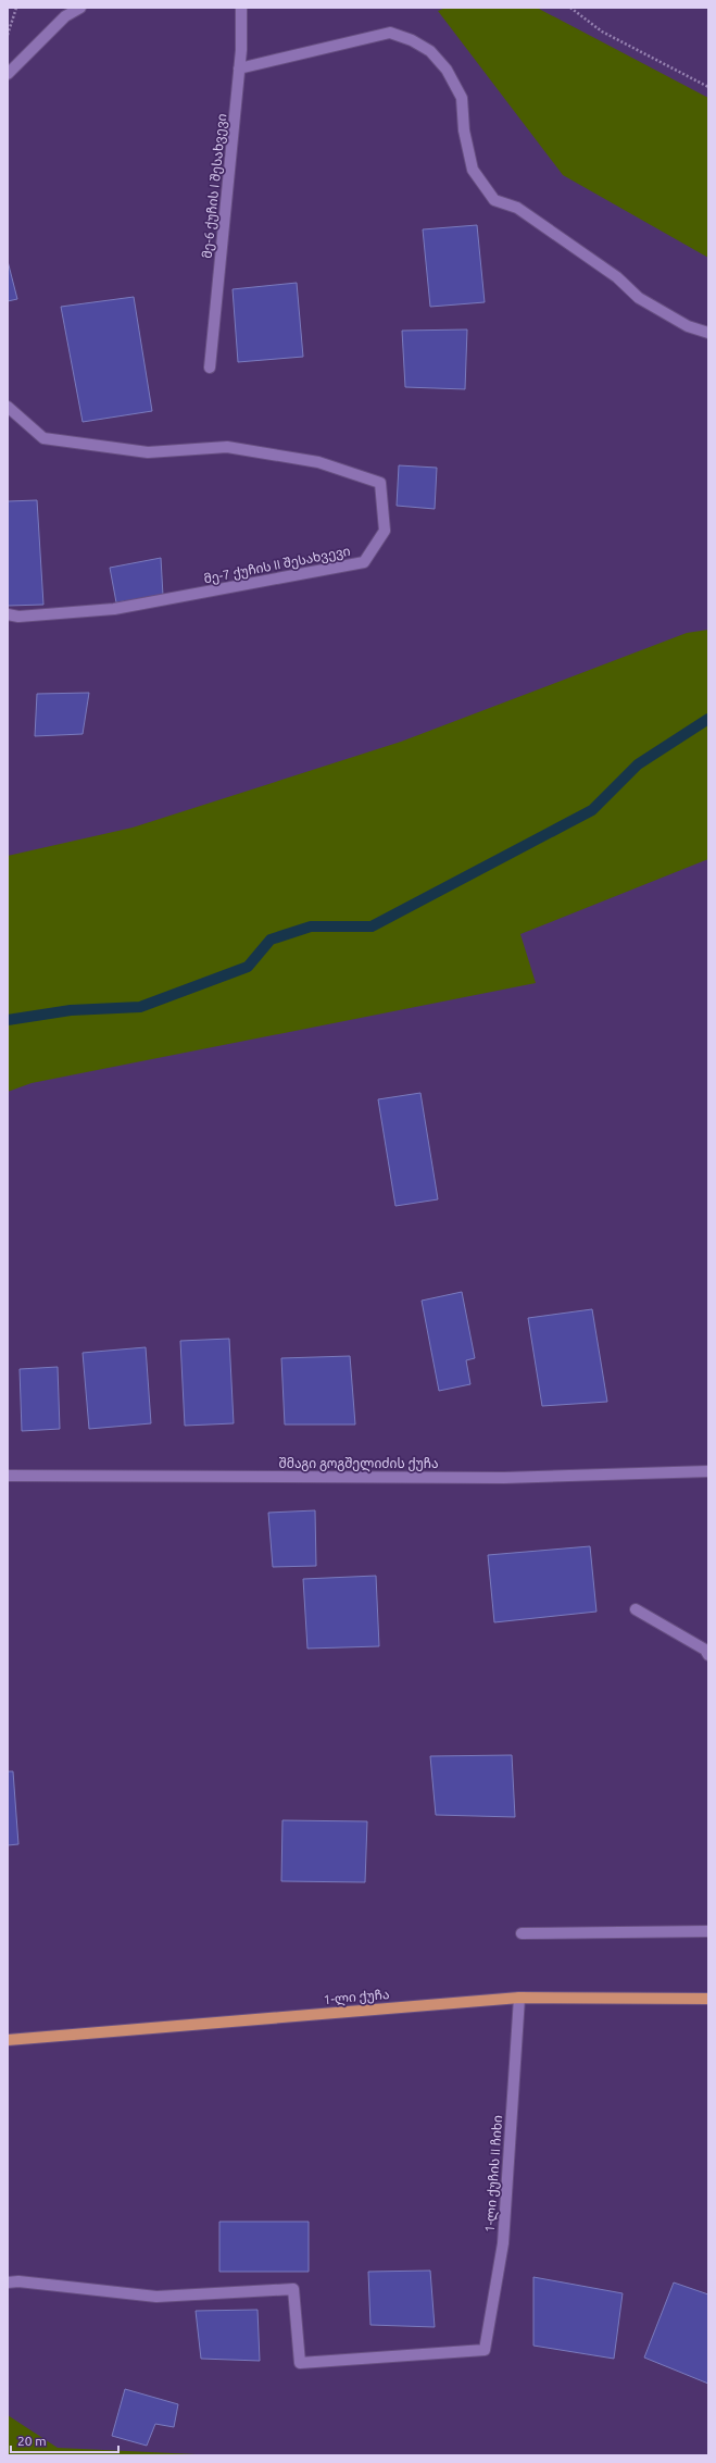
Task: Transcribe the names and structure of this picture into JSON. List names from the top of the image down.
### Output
{
  "streets": {
    "main road": ["1-ლი ქუჩა"],
    "street": [
      "მე-6 ქუჩის I შესახვევი",
      "მე-7 ქუჩის II შესახვევი",
      "შმაგი გოგშელიძის ქუჩა",
      "1-ლი ქუჩის II ჩიხი"
    ]
  },
  "crossings": [
    ["1-ლი ქუჩა", "1-ლი ქუჩის II ჩიხი"]
  ],
  "scale_bar": "20 m"
}
